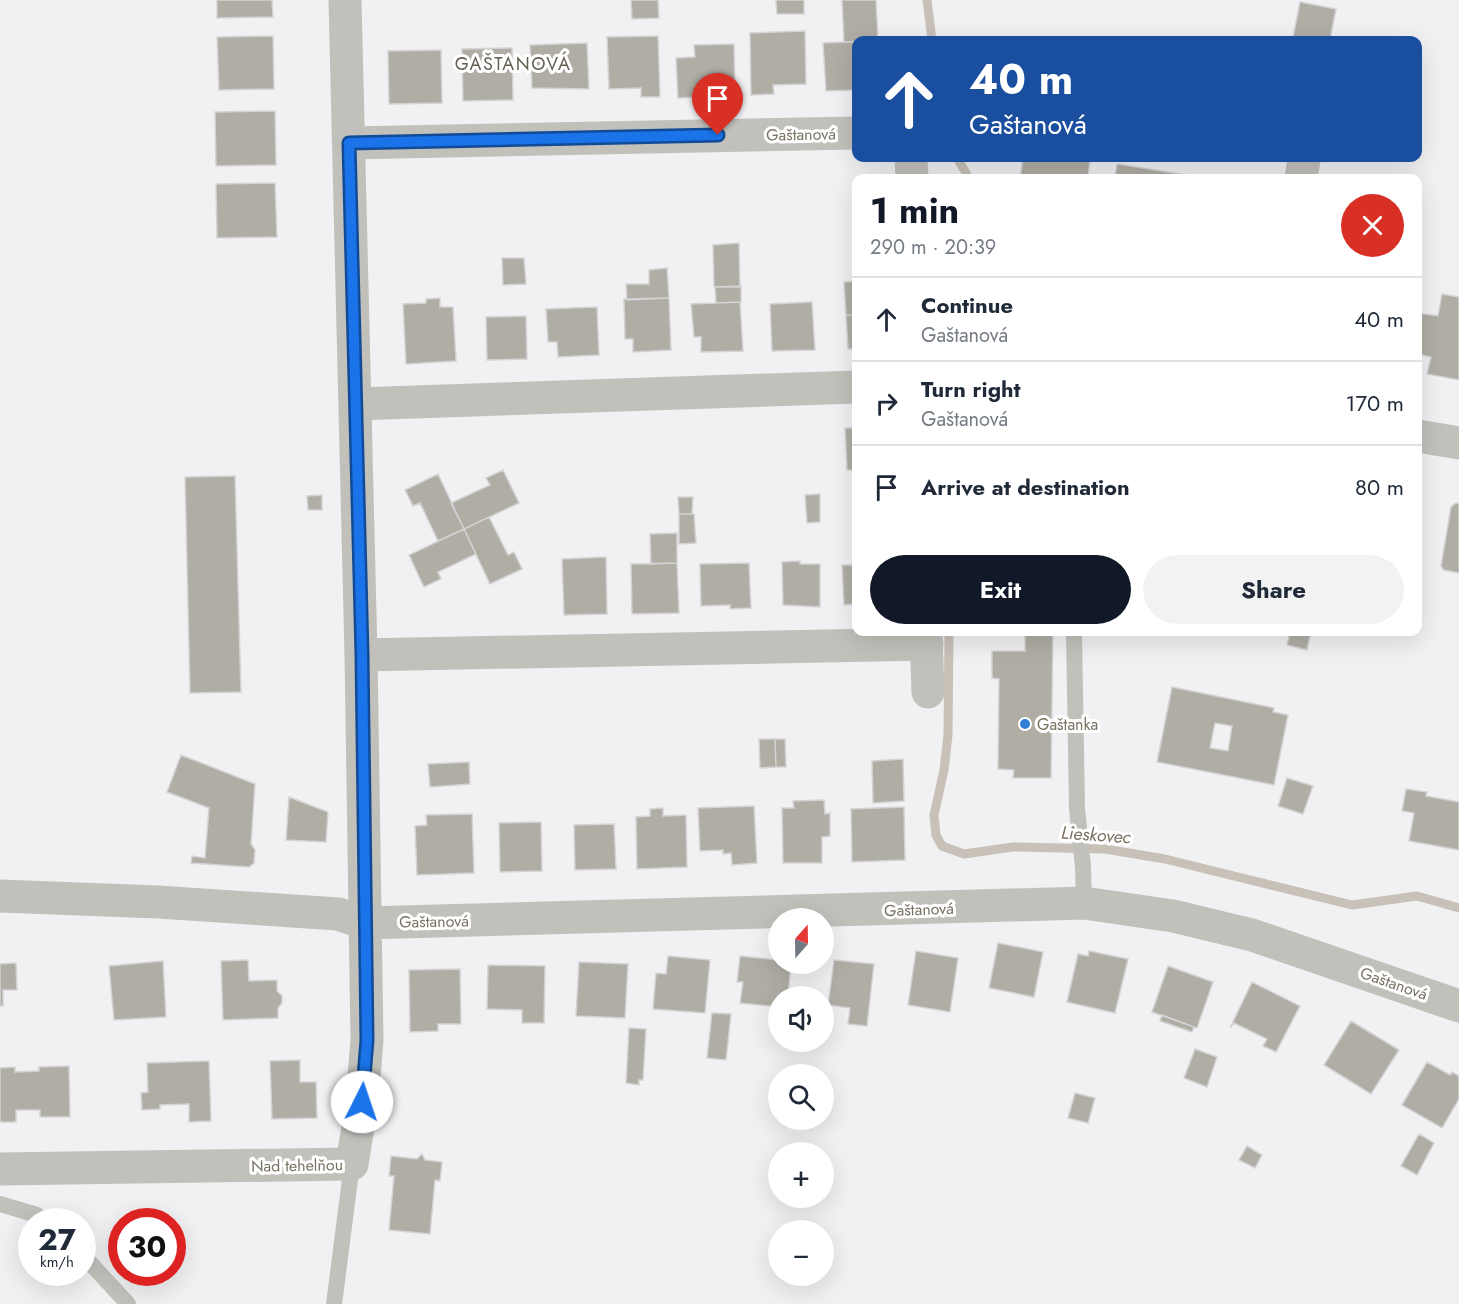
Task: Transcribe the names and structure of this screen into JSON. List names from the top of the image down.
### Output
{
  "streets": {
    "street": ["Gaštanová", "Nad tehelňou"]
  },
  "crossings": [
    ["Gaštanová", "Nad tehelňou"]
  ],
  "districts": ["GAŠTANOVÁ"],
  "water": ["Lieskovec"],
  "places": ["Gaštanka"],
  "north": "top",
  "page": {
    "turn": ["40 m", "Gaštanová"],
    "heading": ["1 min", "290 m · 20:39"],
    "list": [
      {
        "name": "Continue",
        "note": "Gaštanová",
        "value": "40 m"
      },
      {
        "name": "Turn right",
        "note": "Gaštanová",
        "value": "170 m"
      },
      {
        "name": "Arrive at destination",
        "value": "80 m"
      }
    ],
    "buttons": ["Exit", "Share"],
    "map_buttons": ["+", "−"],
    "speed": "27 km/h",
    "limit": "30"
  }
}
